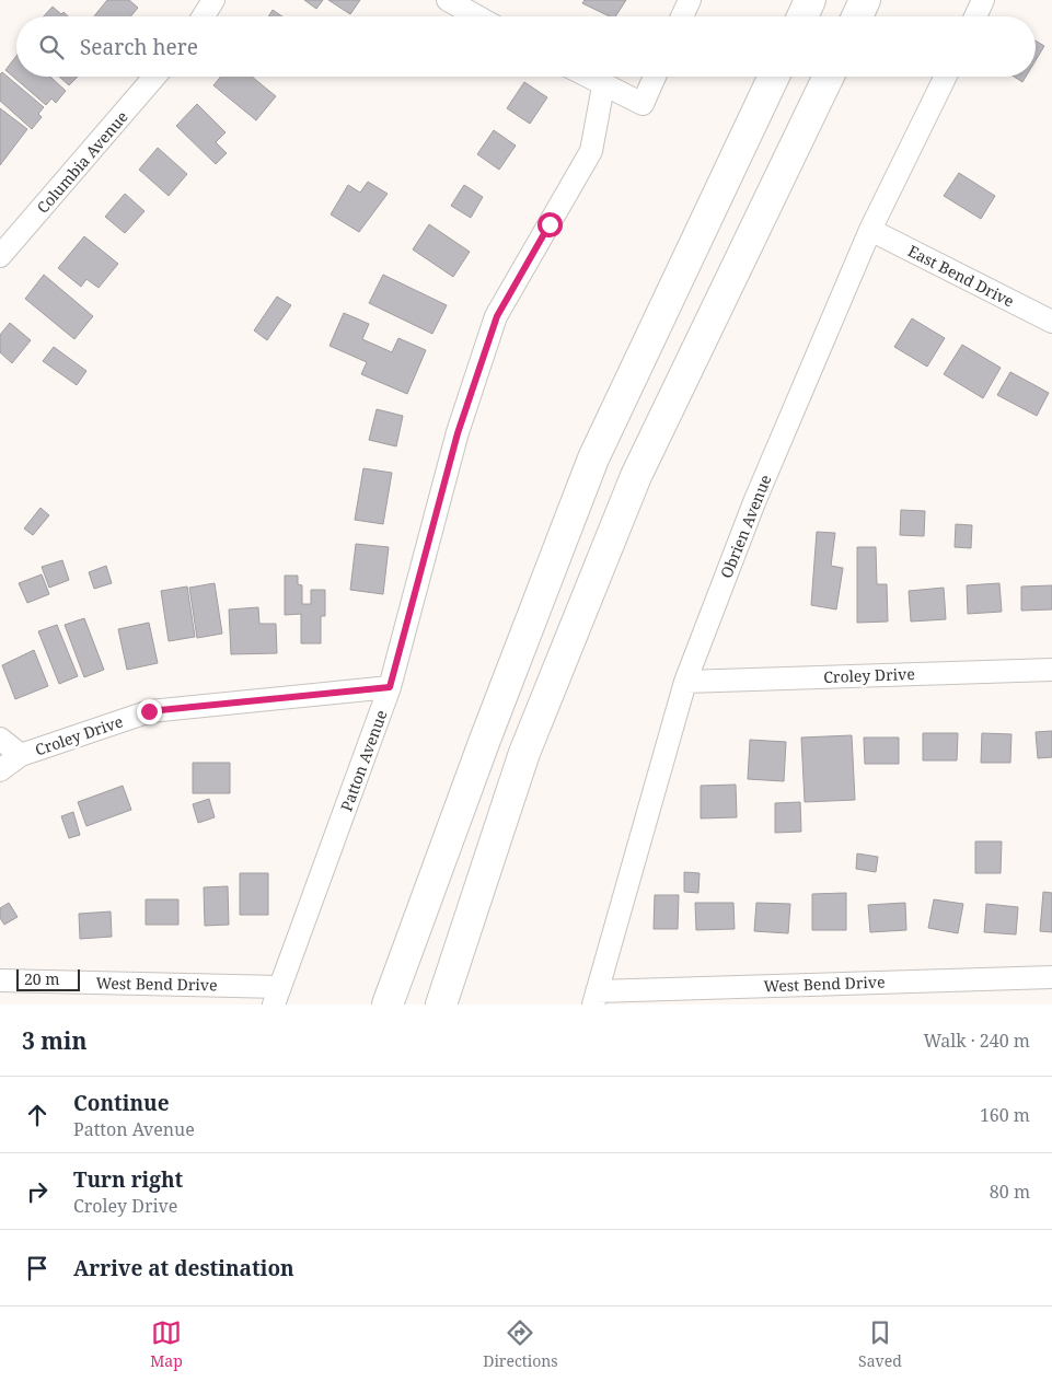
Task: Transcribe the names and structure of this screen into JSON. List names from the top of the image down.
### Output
{
  "streets": {
    "street": [
      "Columbia Avenue",
      "East Bend Drive",
      "Obrien Avenue",
      "Croley Drive",
      "Patton Avenue",
      "West Bend Drive"
    ]
  },
  "crossings": [
    ["East Bend Drive", "Obrien Avenue"],
    ["Obrien Avenue", "Croley Drive"],
    ["Obrien Avenue", "West Bend Drive"],
    ["Croley Drive", "Patton Avenue"],
    ["Patton Avenue", "West Bend Drive"]
  ],
  "scale_bar": "20 m",
  "page": {
    "search": "Search here",
    "scale": "20 m",
    "heading": ["3 min", "Walk · 240 m"],
    "list": [
      ["Continue", "Patton Avenue", "160 m"],
      ["Turn right", "Croley Drive", "80 m"],
      "Arrive at destination"
    ],
    "nav": ["Map", "Directions", "Saved"]
  }
}
